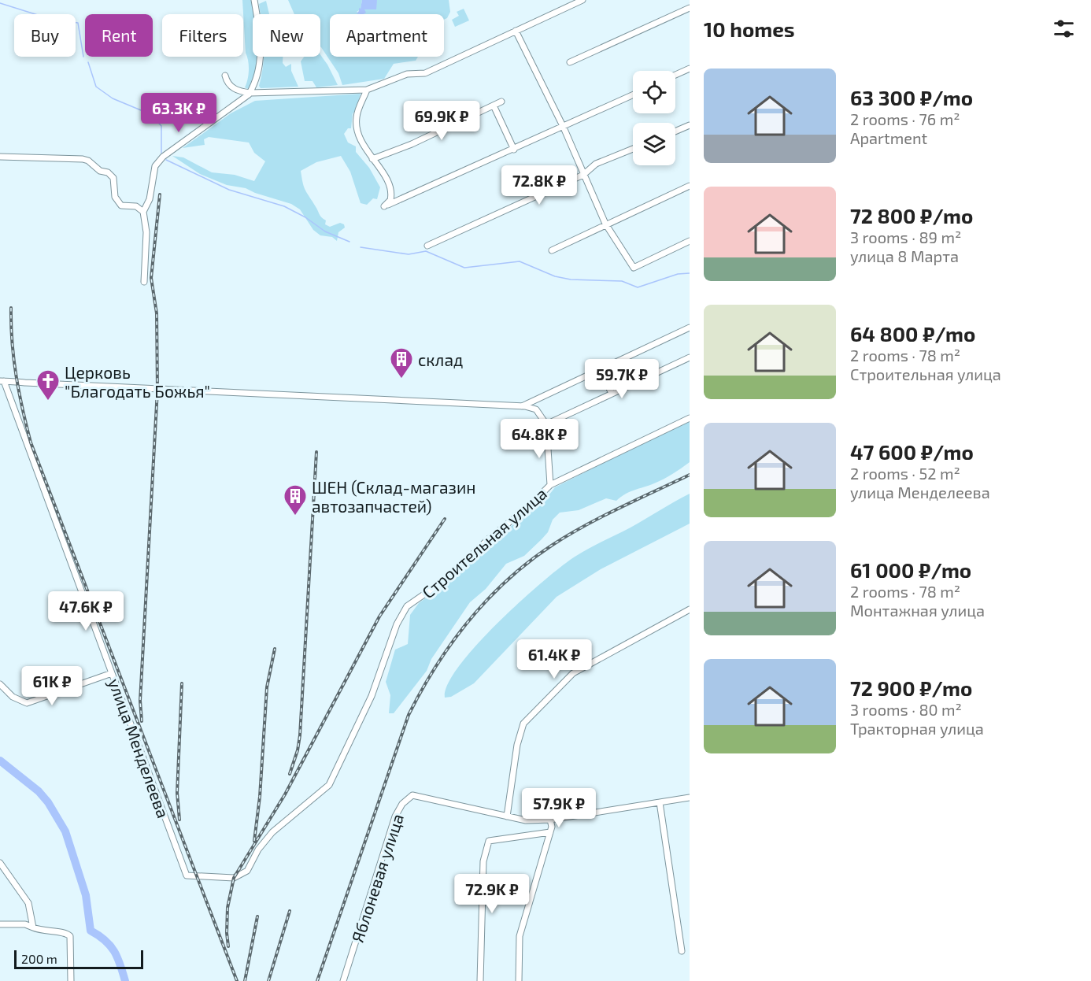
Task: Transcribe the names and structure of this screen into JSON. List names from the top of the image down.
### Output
{
  "streets": {
    "street": ["Строительная улица", "улица Менделеева", "Яблоневая улица"]
  },
  "crossings": [
    ["Строительная улица", "улица Менделеева"]
  ],
  "places": {
    "building": ["склад", "ШЕН (Склад-магазин автозапчастей)"],
    "church": ["Церковь \"Благодать Божья\""]
  },
  "scale_bar": "200 m",
  "page": {
    "heading": "10 homes",
    "chip": [
      "Buy",
      "Rent",
      "Filters",
      "New",
      "Apartment"
    ],
    "list": [
      {
        "name": "63 300 ₽/mo",
        "note": "2 rooms · 76 m² · Apartment"
      },
      {
        "name": "72 800 ₽/mo",
        "note": "3 rooms · 89 m² · улица 8 Марта"
      },
      {
        "name": "64 800 ₽/mo",
        "note": "2 rooms · 78 m² · Строительная улица"
      },
      {
        "name": "47 600 ₽/mo",
        "note": "2 rooms · 52 m² · улица Менделеева"
      },
      {
        "name": "61 000 ₽/mo",
        "note": "2 rooms · 78 m² · Монтажная улица"
      },
      {
        "name": "72 900 ₽/mo",
        "note": "3 rooms · 80 m² · Тракторная улица"
      }
    ],
    "price": [
      "63.3K ₽",
      "69.9K ₽",
      "72.8K ₽",
      "59.7K ₽",
      "64.8K ₽",
      "47.6K ₽",
      "61.4K ₽",
      "61K ₽",
      "57.9K ₽",
      "72.9K ₽"
    ],
    "scale": "200 m"
  }
}
